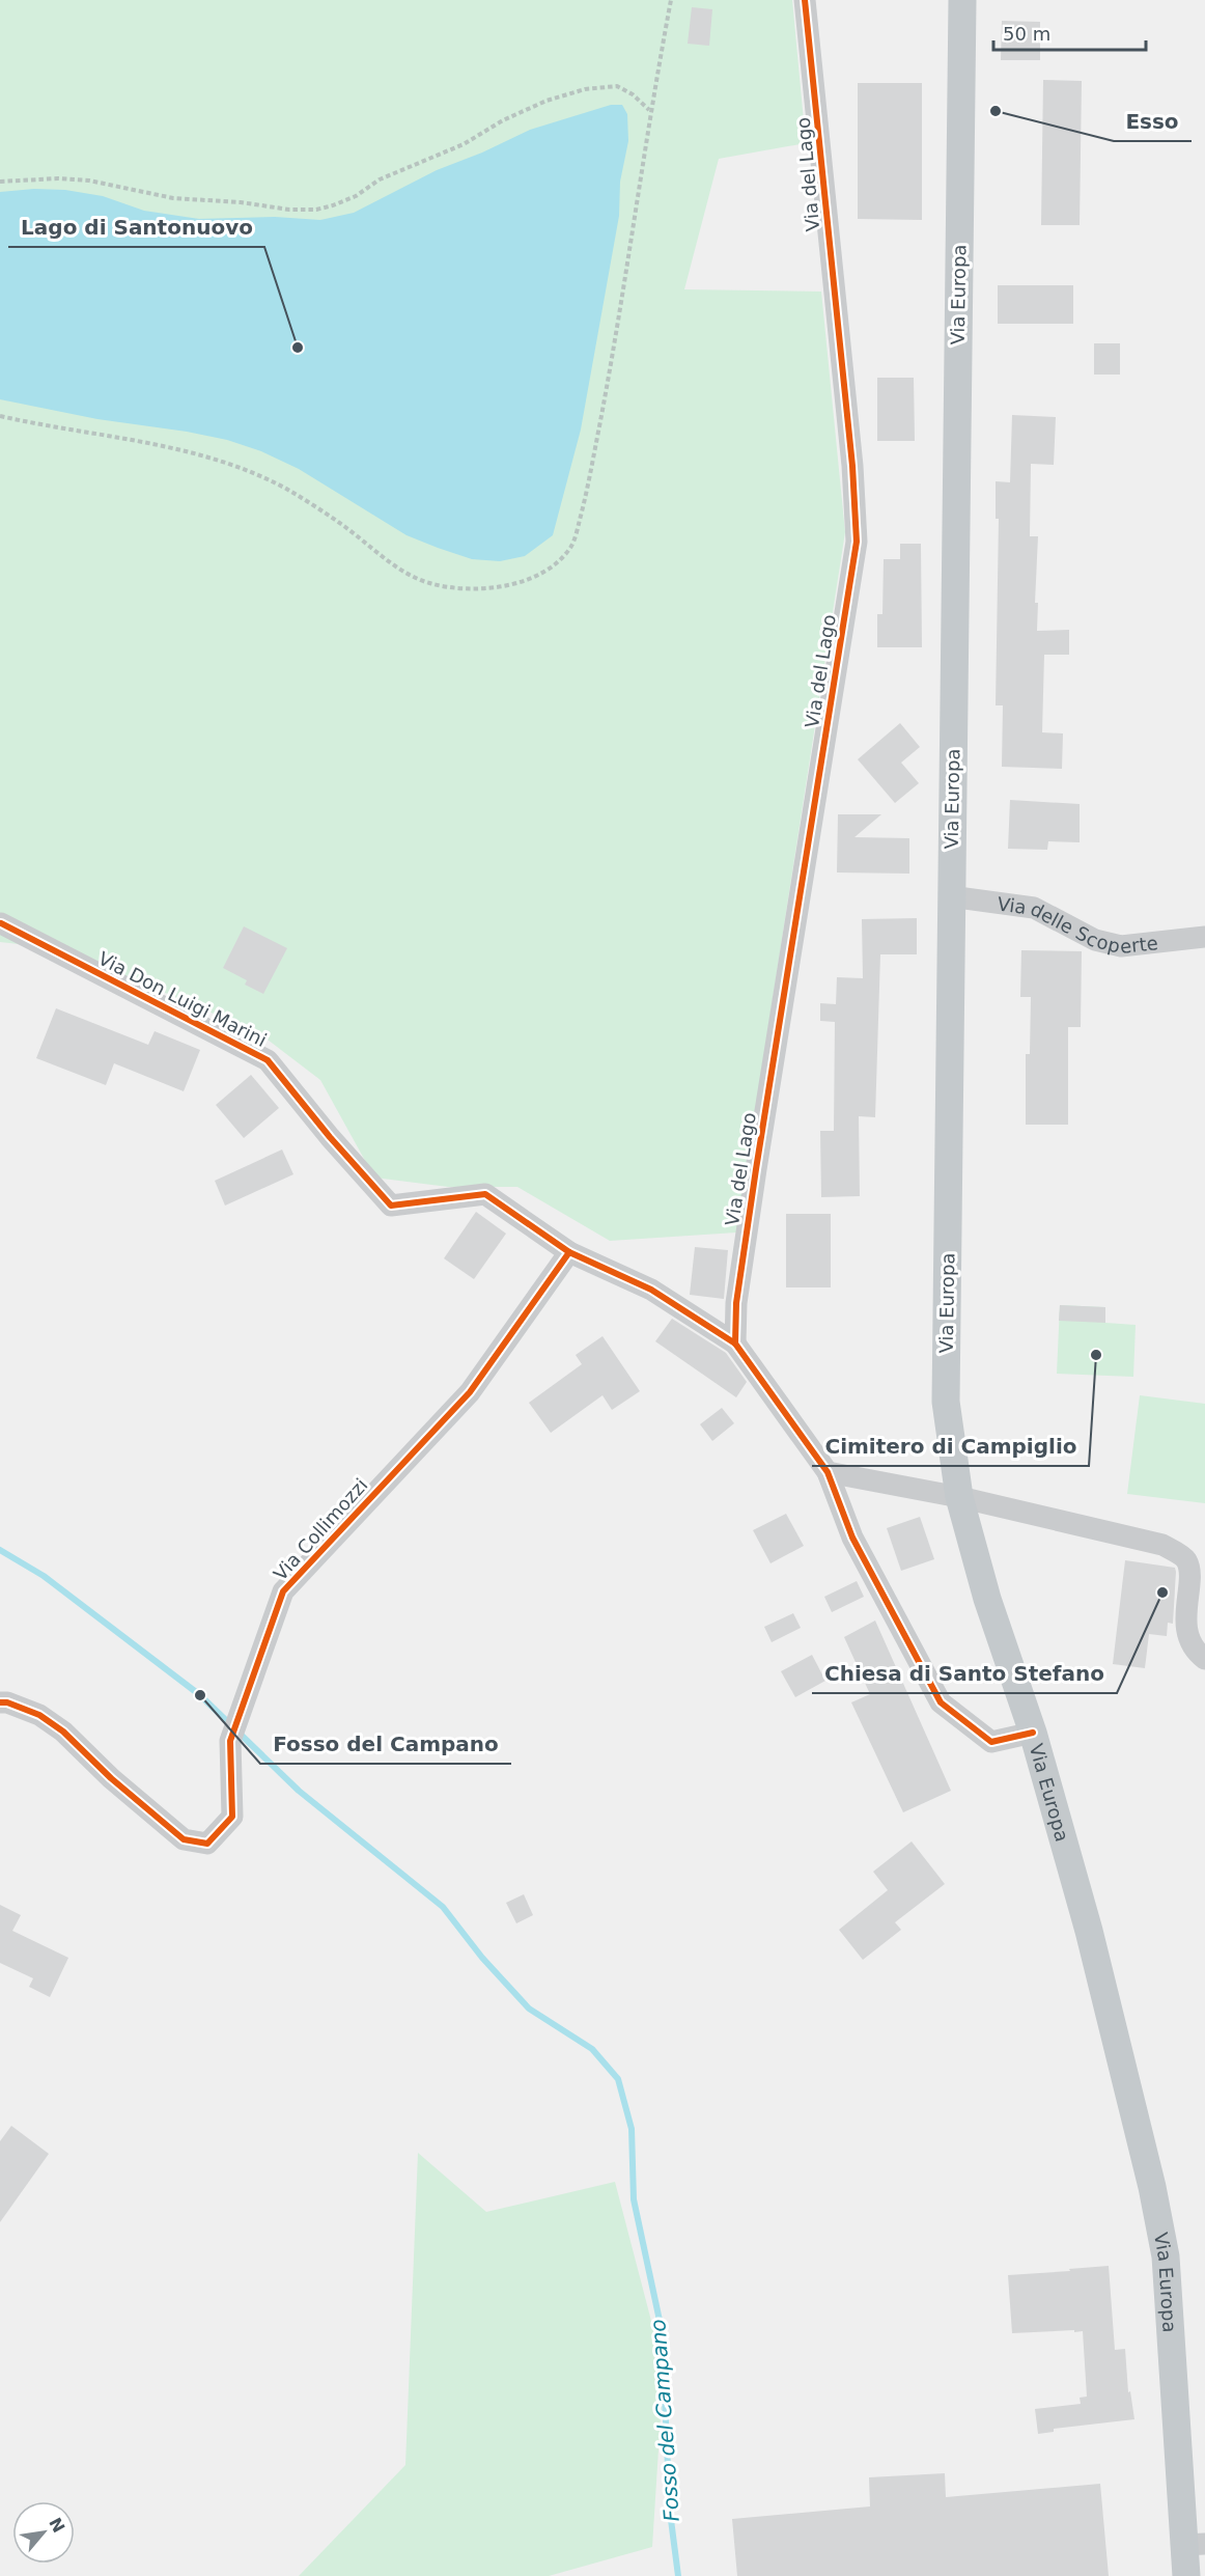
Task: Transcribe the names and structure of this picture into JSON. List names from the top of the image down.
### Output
{
  "streets": {
    "main road": ["Via Europa"],
    "street": [
      "Via del Lago",
      "Via delle Scoperte",
      "Via Don Luigi Marini",
      "Via Collimozzi"
    ]
  },
  "crossings": [
    ["Via del Lago", "Via Don Luigi Marini"],
    ["Via Europa", "Via delle Scoperte"],
    ["Via Europa", "Via Don Luigi Marini"],
    ["Via Don Luigi Marini", "Via Collimozzi"]
  ],
  "water": ["Fosso del Campano"],
  "places": [
    "Esso",
    "Lago di Santonuovo",
    "Cimitero di Campiglio",
    "Chiesa di Santo Stefano",
    "Fosso del Campano"
  ],
  "scale_bar": "50 m",
  "north": "top right"
}
